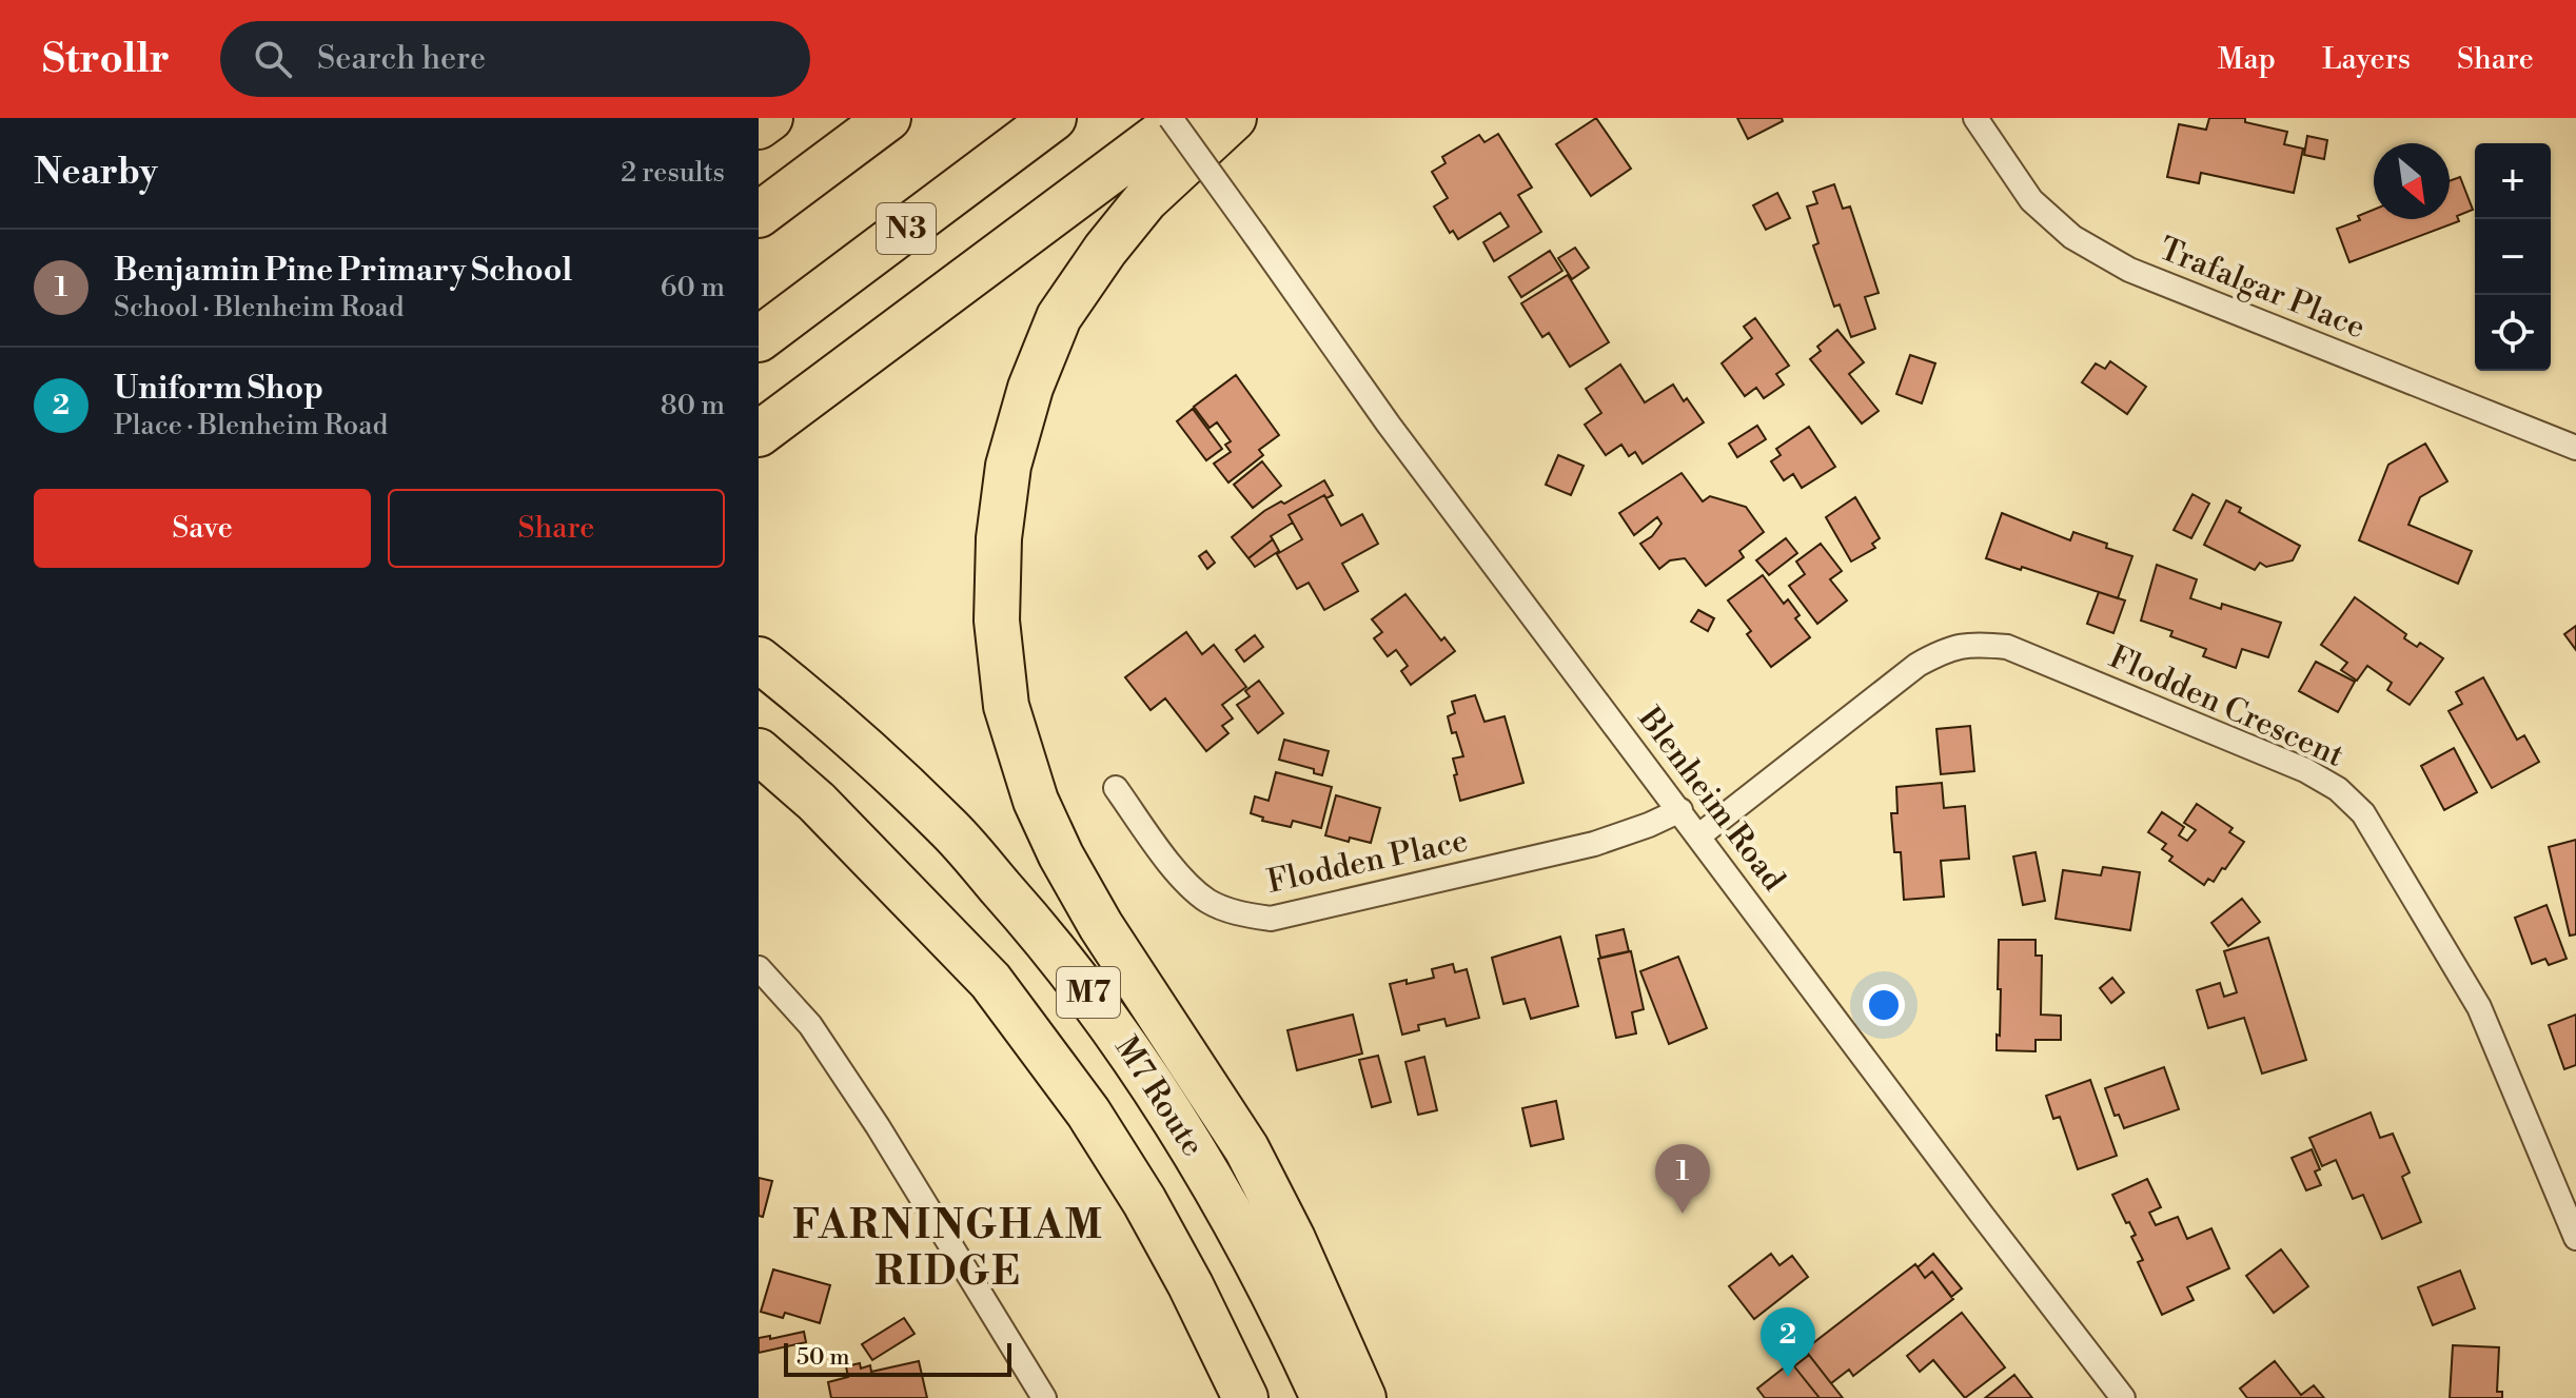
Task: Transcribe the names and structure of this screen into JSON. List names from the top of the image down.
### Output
{
  "streets": {
    "highway": ["N3", "M7", "M7 Route"],
    "street": [
      "Trafalgar Place",
      "Flodden Crescent",
      "Blenheim Road",
      "Flodden Place"
    ]
  },
  "crossings": [
    ["Flodden Crescent", "Blenheim Road"],
    ["Blenheim Road", "Flodden Place"]
  ],
  "districts": ["FARNINGHAM RIDGE"],
  "scale_bar": "50 m",
  "north": "bottom right",
  "page": {
    "header": "Strollr",
    "search": "Search here",
    "nav": ["Map", "Layers", "Share"],
    "heading": ["Nearby", "2 results"],
    "map_buttons": ["+", "−"],
    "list": [
      {
        "mark": "1",
        "name": "Benjamin Pine Primary School",
        "note": "School · Blenheim Road",
        "value": "60 m"
      },
      {
        "mark": "2",
        "name": "Uniform Shop",
        "note": "Place · Blenheim Road",
        "value": "80 m"
      }
    ],
    "buttons": ["Save", "Share"],
    "pins": ["1", "2"],
    "scale": "50 m"
  }
}
